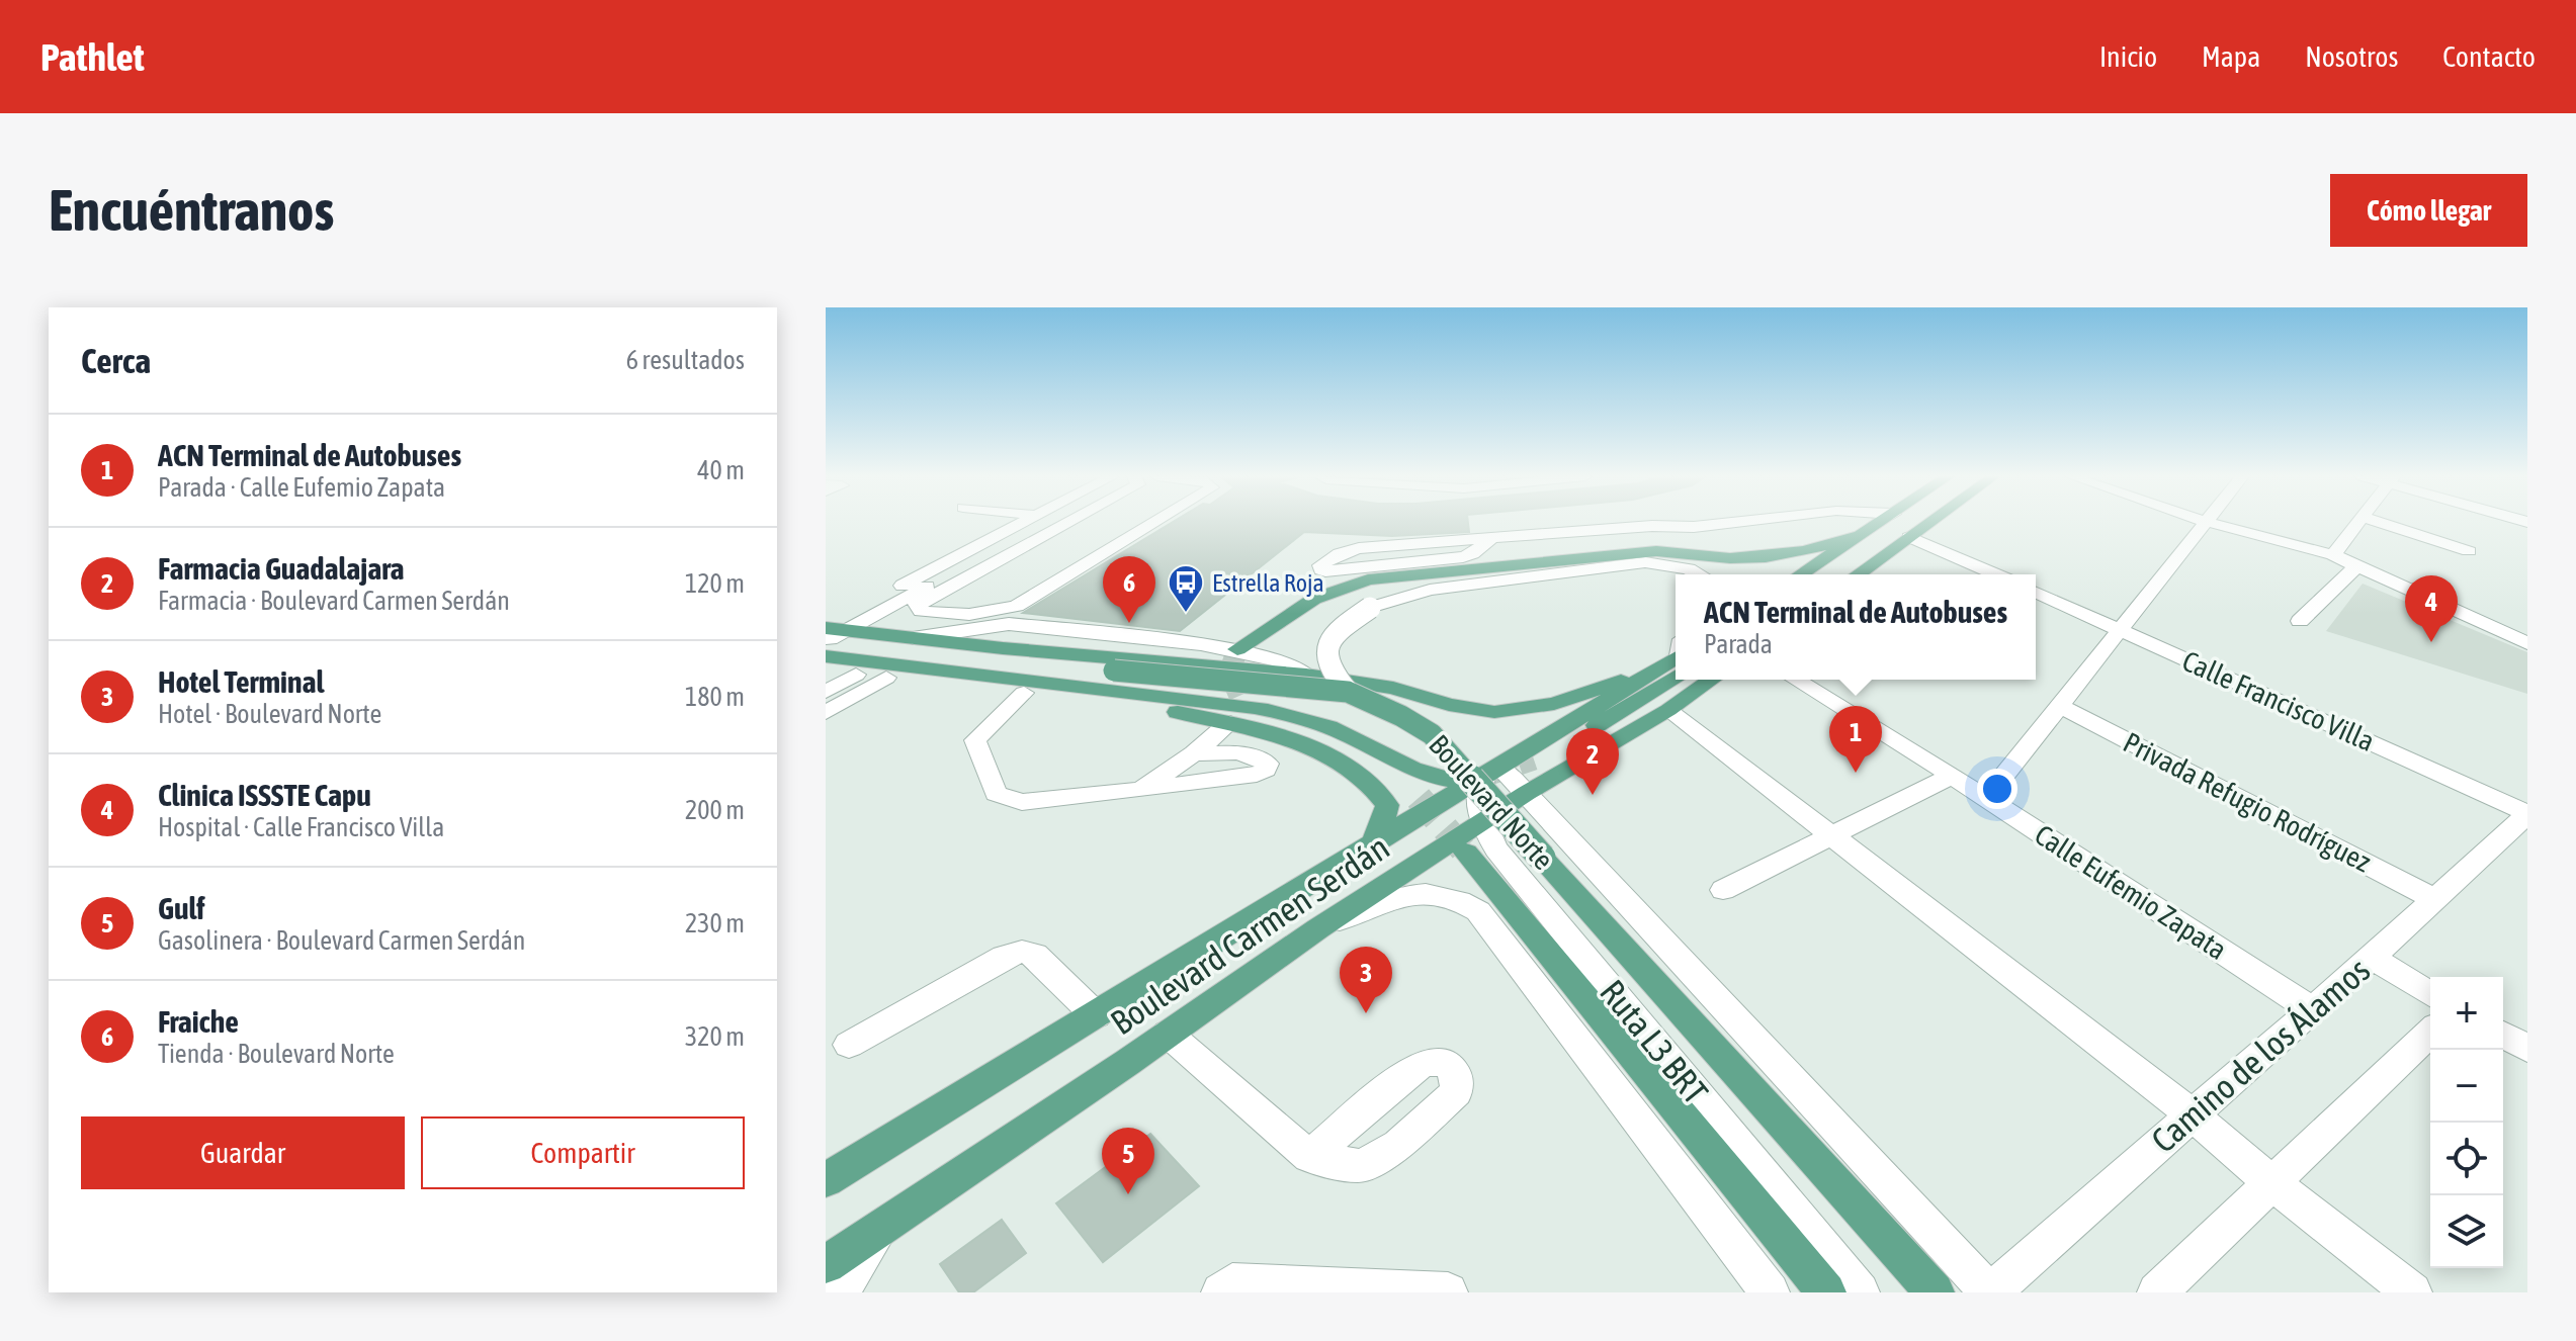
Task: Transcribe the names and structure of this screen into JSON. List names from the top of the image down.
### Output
{
  "streets": {
    "main road": ["Boulevard Norte", "Boulevard Carmen Serdán"],
    "street": [
      "Calle Francisco Villa",
      "Privada Refugio Rodríguez",
      "Calle Eufemio Zapata",
      "Ruta L3 BRT",
      "Camino de los Álamos"
    ]
  },
  "crossings": [
    ["Calle Francisco Villa", "Camino de los Álamos"],
    ["Boulevard Norte", "Boulevard Carmen Serdán"],
    ["Boulevard Norte", "Ruta L3 BRT"],
    ["Boulevard Norte", "Camino de los Álamos"],
    ["Privada Refugio Rodríguez", "Camino de los Álamos"],
    ["Calle Eufemio Zapata", "Camino de los Álamos"],
    ["Boulevard Carmen Serdán", "Ruta L3 BRT"]
  ],
  "places": {
    "bus stop": ["Estrella Roja"]
  },
  "page": {
    "header": "Pathlet",
    "nav": [
      "Inicio",
      "Mapa",
      "Nosotros",
      "Contacto"
    ],
    "buttons": [
      "Cómo llegar",
      ["Guardar", "Compartir"]
    ],
    "title": "Encuéntranos",
    "heading": ["Cerca", "6 resultados"],
    "list": [
      {
        "mark": "1",
        "name": "ACN Terminal de Autobuses",
        "note": "Parada · Calle Eufemio Zapata",
        "value": "40 m"
      },
      {
        "mark": "2",
        "name": "Farmacia Guadalajara",
        "note": "Farmacia · Boulevard Carmen Serdán",
        "value": "120 m"
      },
      {
        "mark": "3",
        "name": "Hotel Terminal",
        "note": "Hotel · Boulevard Norte",
        "value": "180 m"
      },
      {
        "mark": "4",
        "name": "Clinica ISSSTE Capu",
        "note": "Hospital · Calle Francisco Villa",
        "value": "200 m"
      },
      {
        "mark": "5",
        "name": "Gulf",
        "note": "Gasolinera · Boulevard Carmen Serdán",
        "value": "230 m"
      },
      {
        "mark": "6",
        "name": "Fraiche",
        "note": "Tienda · Boulevard Norte",
        "value": "320 m"
      }
    ],
    "pins": [
      "6",
      "4",
      "1",
      "2",
      "3",
      "5"
    ],
    "popup": ["ACN Terminal de Autobuses", "Parada"],
    "map_buttons": ["+", "−"]
  }
}
